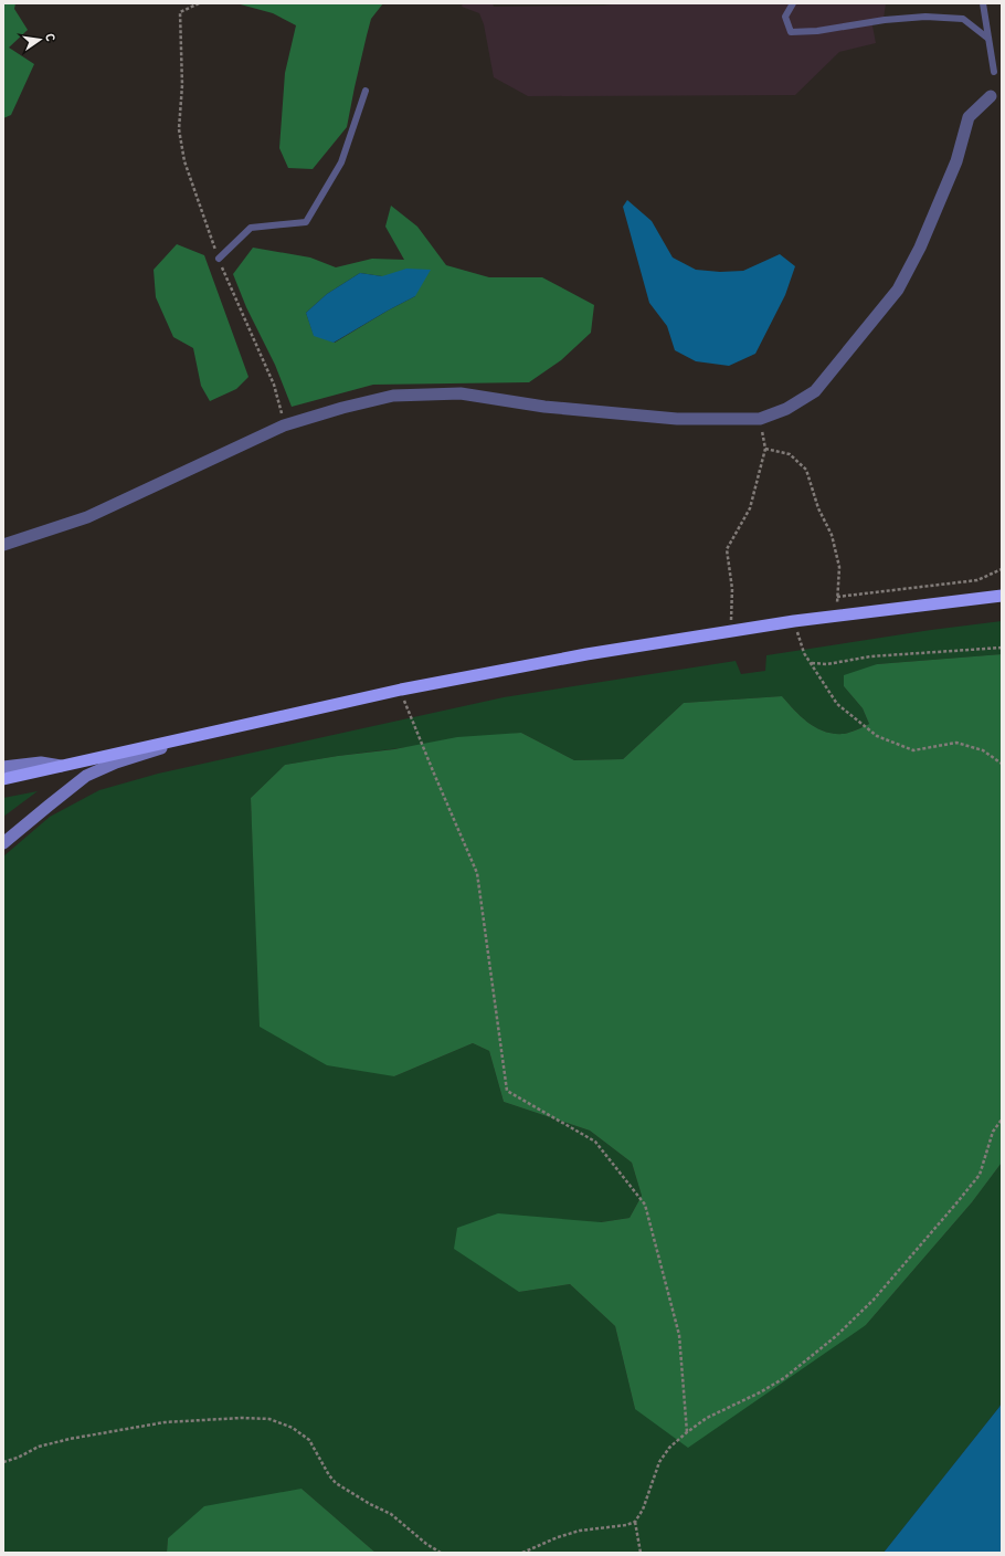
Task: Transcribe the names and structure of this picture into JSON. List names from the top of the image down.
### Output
{
  "north": "right"
}
